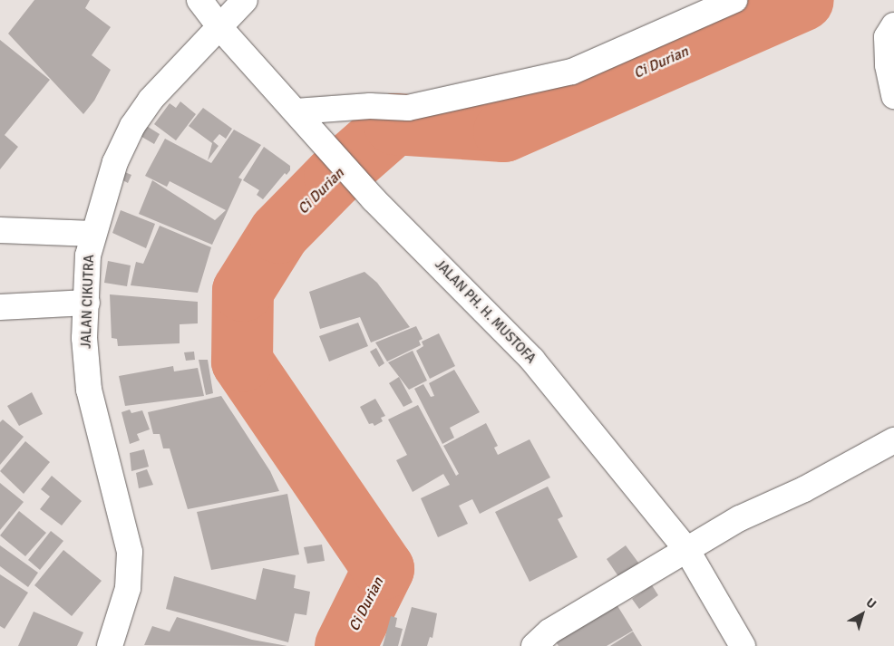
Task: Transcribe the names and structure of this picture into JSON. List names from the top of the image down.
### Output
{
  "streets": {
    "main road": ["JALAN CIKUTRA", "JALAN PH. H. MUSTOFA"]
  },
  "crossings": [
    ["JALAN CIKUTRA", "JALAN PH. H. MUSTOFA"]
  ],
  "water": ["Ci Durian"],
  "north": "top right"
}
